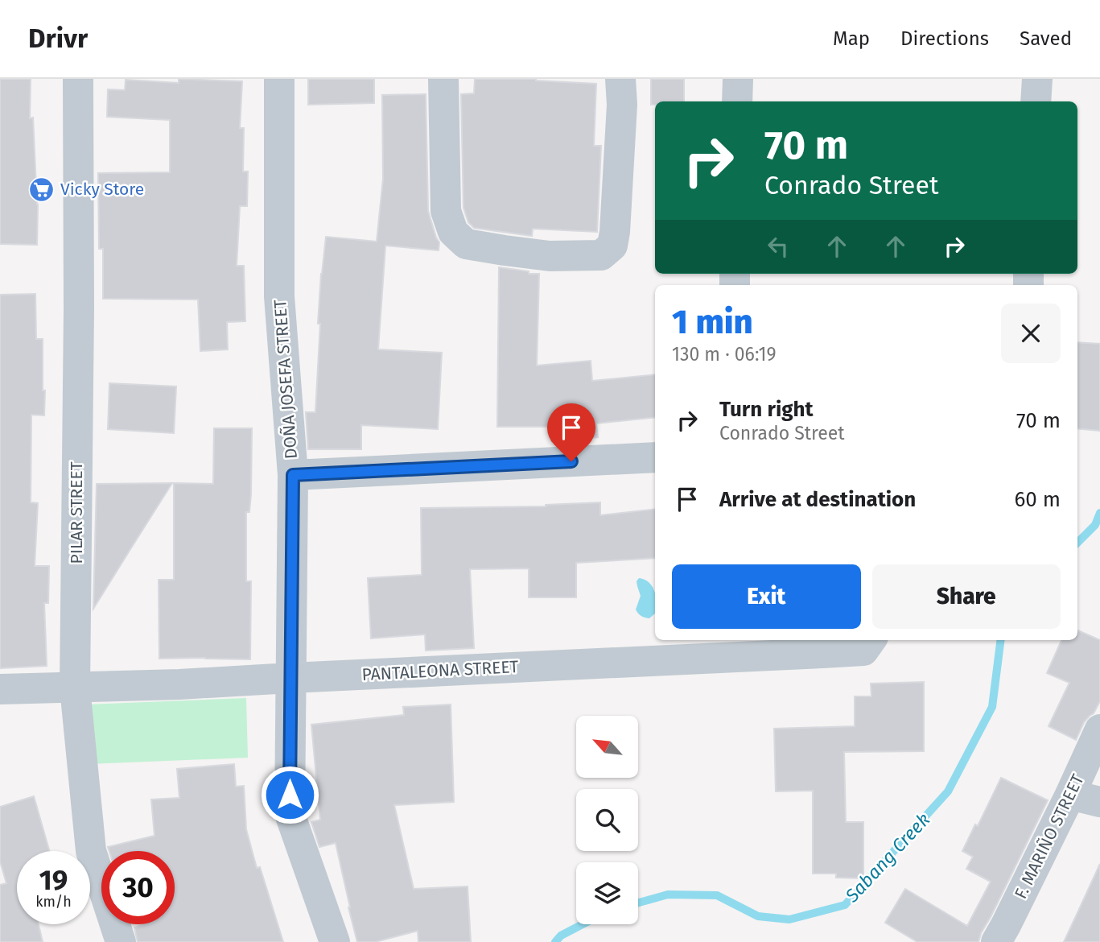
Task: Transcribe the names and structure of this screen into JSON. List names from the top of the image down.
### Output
{
  "streets": {
    "street": [
      "DOÑA JOSEFA STREET",
      "PILAR STREET",
      "PANTALEONA STREET",
      "F. MARIÑO STREET"
    ]
  },
  "crossings": [
    ["DOÑA JOSEFA STREET", "PANTALEONA STREET"],
    ["PILAR STREET", "PANTALEONA STREET"]
  ],
  "water": ["Sabang Creek"],
  "places": {
    "supermarket": ["Vicky Store"]
  },
  "north": "top left",
  "page": {
    "header": "Drivr",
    "nav": ["Map", "Directions", "Saved"],
    "turn": ["70 m", "Conrado Street"],
    "heading": ["1 min", "130 m · 06:19"],
    "list": [
      {
        "name": "Turn right",
        "note": "Conrado Street",
        "value": "70 m"
      },
      {
        "name": "Arrive at destination",
        "value": "60 m"
      }
    ],
    "buttons": ["Exit", "Share"],
    "speed": "19 km/h",
    "limit": "30"
  }
}
